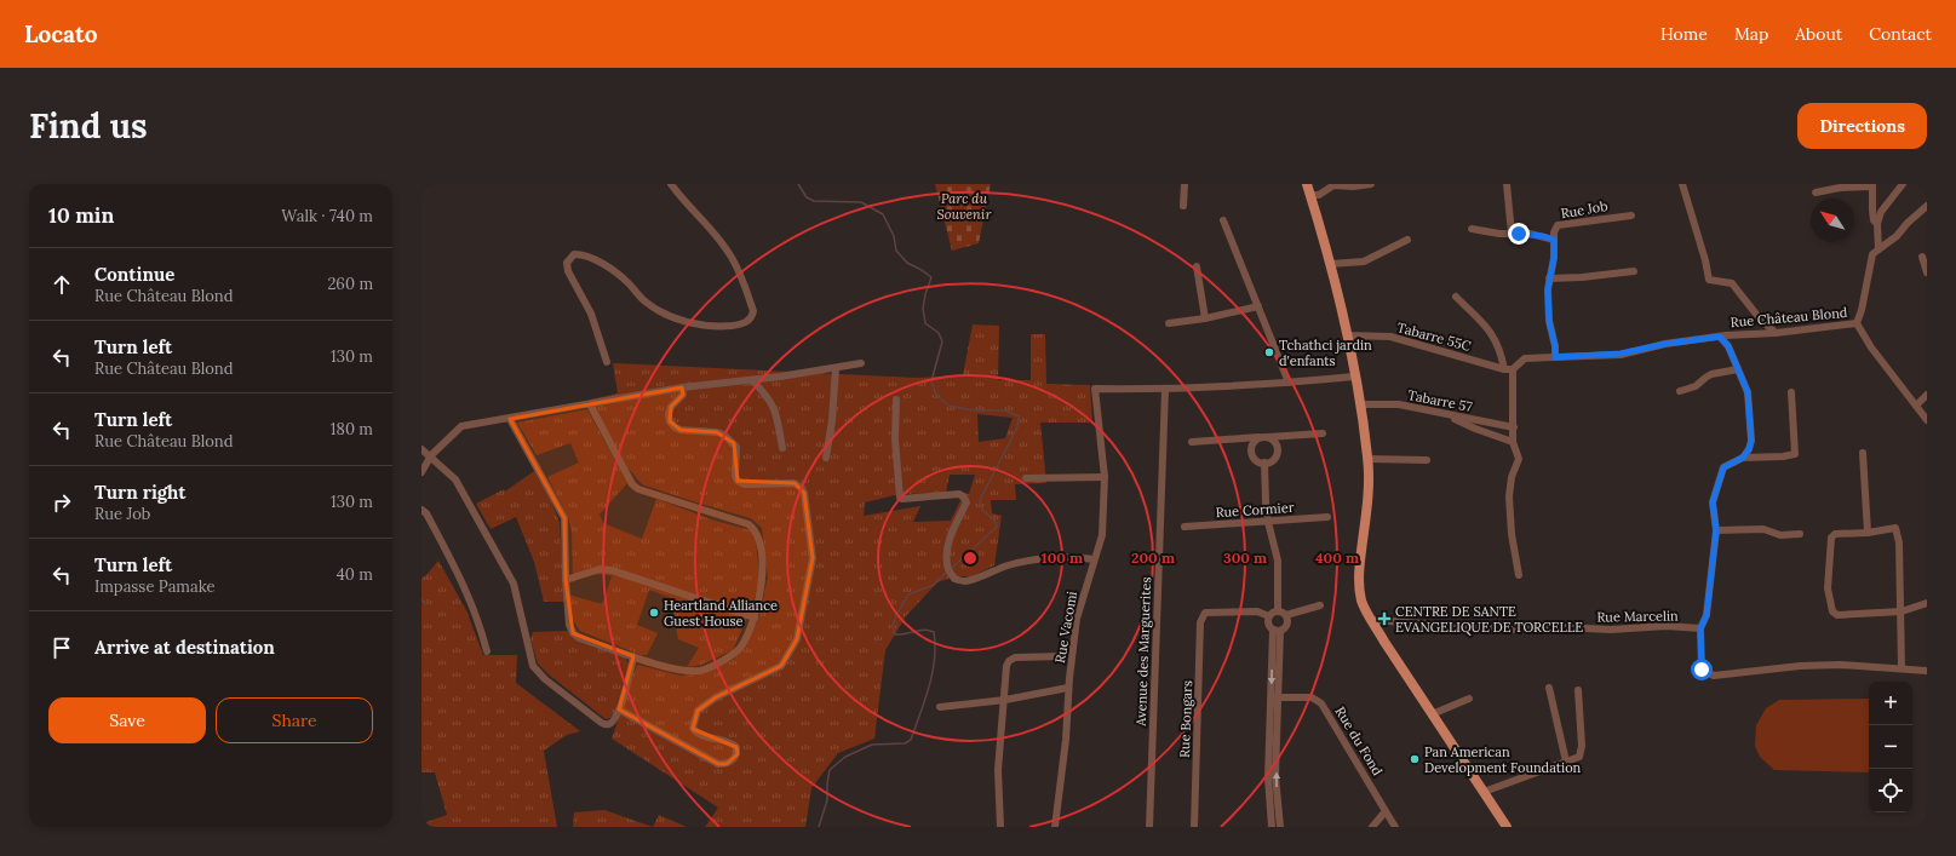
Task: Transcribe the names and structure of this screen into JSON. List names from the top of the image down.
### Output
{
  "streets": {
    "street": [
      "Rue Job",
      "Rue Château Blond",
      "Tabarre 55C",
      "Tabarre 57",
      "Rue Cormier",
      "Rue Marcelin",
      "Rue Vacomi",
      "Avenue des Marguerites",
      "Rue Bongars",
      "Rue du Fond"
    ]
  },
  "crossings": [
    ["Rue Château Blond", "Tabarre 55C"],
    ["Rue Vacomi", "Avenue des Marguerites"]
  ],
  "parks": ["Parc du Souvenir"],
  "places": {
    "other": ["Tchathci jardin d'enfants", "Heartland Alliance Guest House", "Pan American Development Foundation"],
    "health": ["CENTRE DE SANTE EVANGELIQUE DE TORCELLE"]
  },
  "north": "top left",
  "page": {
    "header": "Locato",
    "nav": [
      "Home",
      "Map",
      "About",
      "Contact"
    ],
    "buttons": [
      "Directions",
      ["Save", "Share"]
    ],
    "title": "Find us",
    "heading": ["10 min", "Walk · 740 m"],
    "list": [
      ["Continue", "Rue Château Blond", "260 m"],
      ["Turn left", "Rue Château Blond", "130 m"],
      ["Turn left", "Rue Château Blond", "180 m"],
      ["Turn right", "Rue Job", "130 m"],
      ["Turn left", "Impasse Pamake", "40 m"],
      "Arrive at destination"
    ],
    "map_buttons": ["+", "−"]
  },
  "rings": [
    "100 m",
    "200 m",
    "300 m",
    "400 m"
  ]
}
